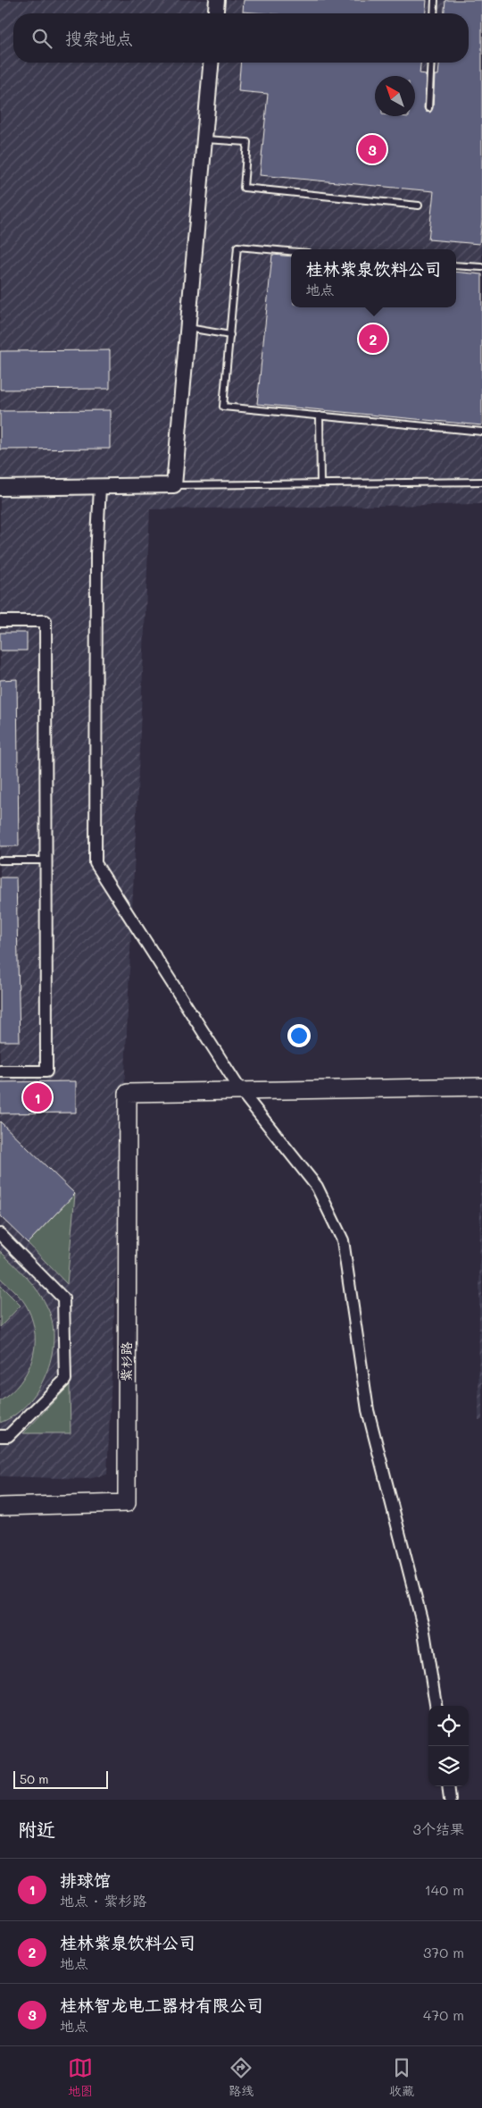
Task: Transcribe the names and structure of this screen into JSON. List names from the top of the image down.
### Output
{
  "streets": {
    "main road": ["紫杉路"]
  },
  "scale_bar": "50 m",
  "north": "top left",
  "page": {
    "search": "搜索地点",
    "pins": ["3", "2", "1"],
    "popup": ["桂林紫泉饮料公司", "地点"],
    "scale": "50 m",
    "heading": ["附近", "3个结果"],
    "list": [
      {
        "mark": "1",
        "name": "排球馆",
        "note": "地点 · 紫杉路",
        "value": "140 m"
      },
      {
        "mark": "2",
        "name": "桂林紫泉饮料公司",
        "note": "地点",
        "value": "370 m"
      },
      {
        "mark": "3",
        "name": "桂林智龙电工器材有限公司",
        "note": "地点",
        "value": "470 m"
      }
    ],
    "nav": ["地图", "路线", "收藏"]
  }
}
